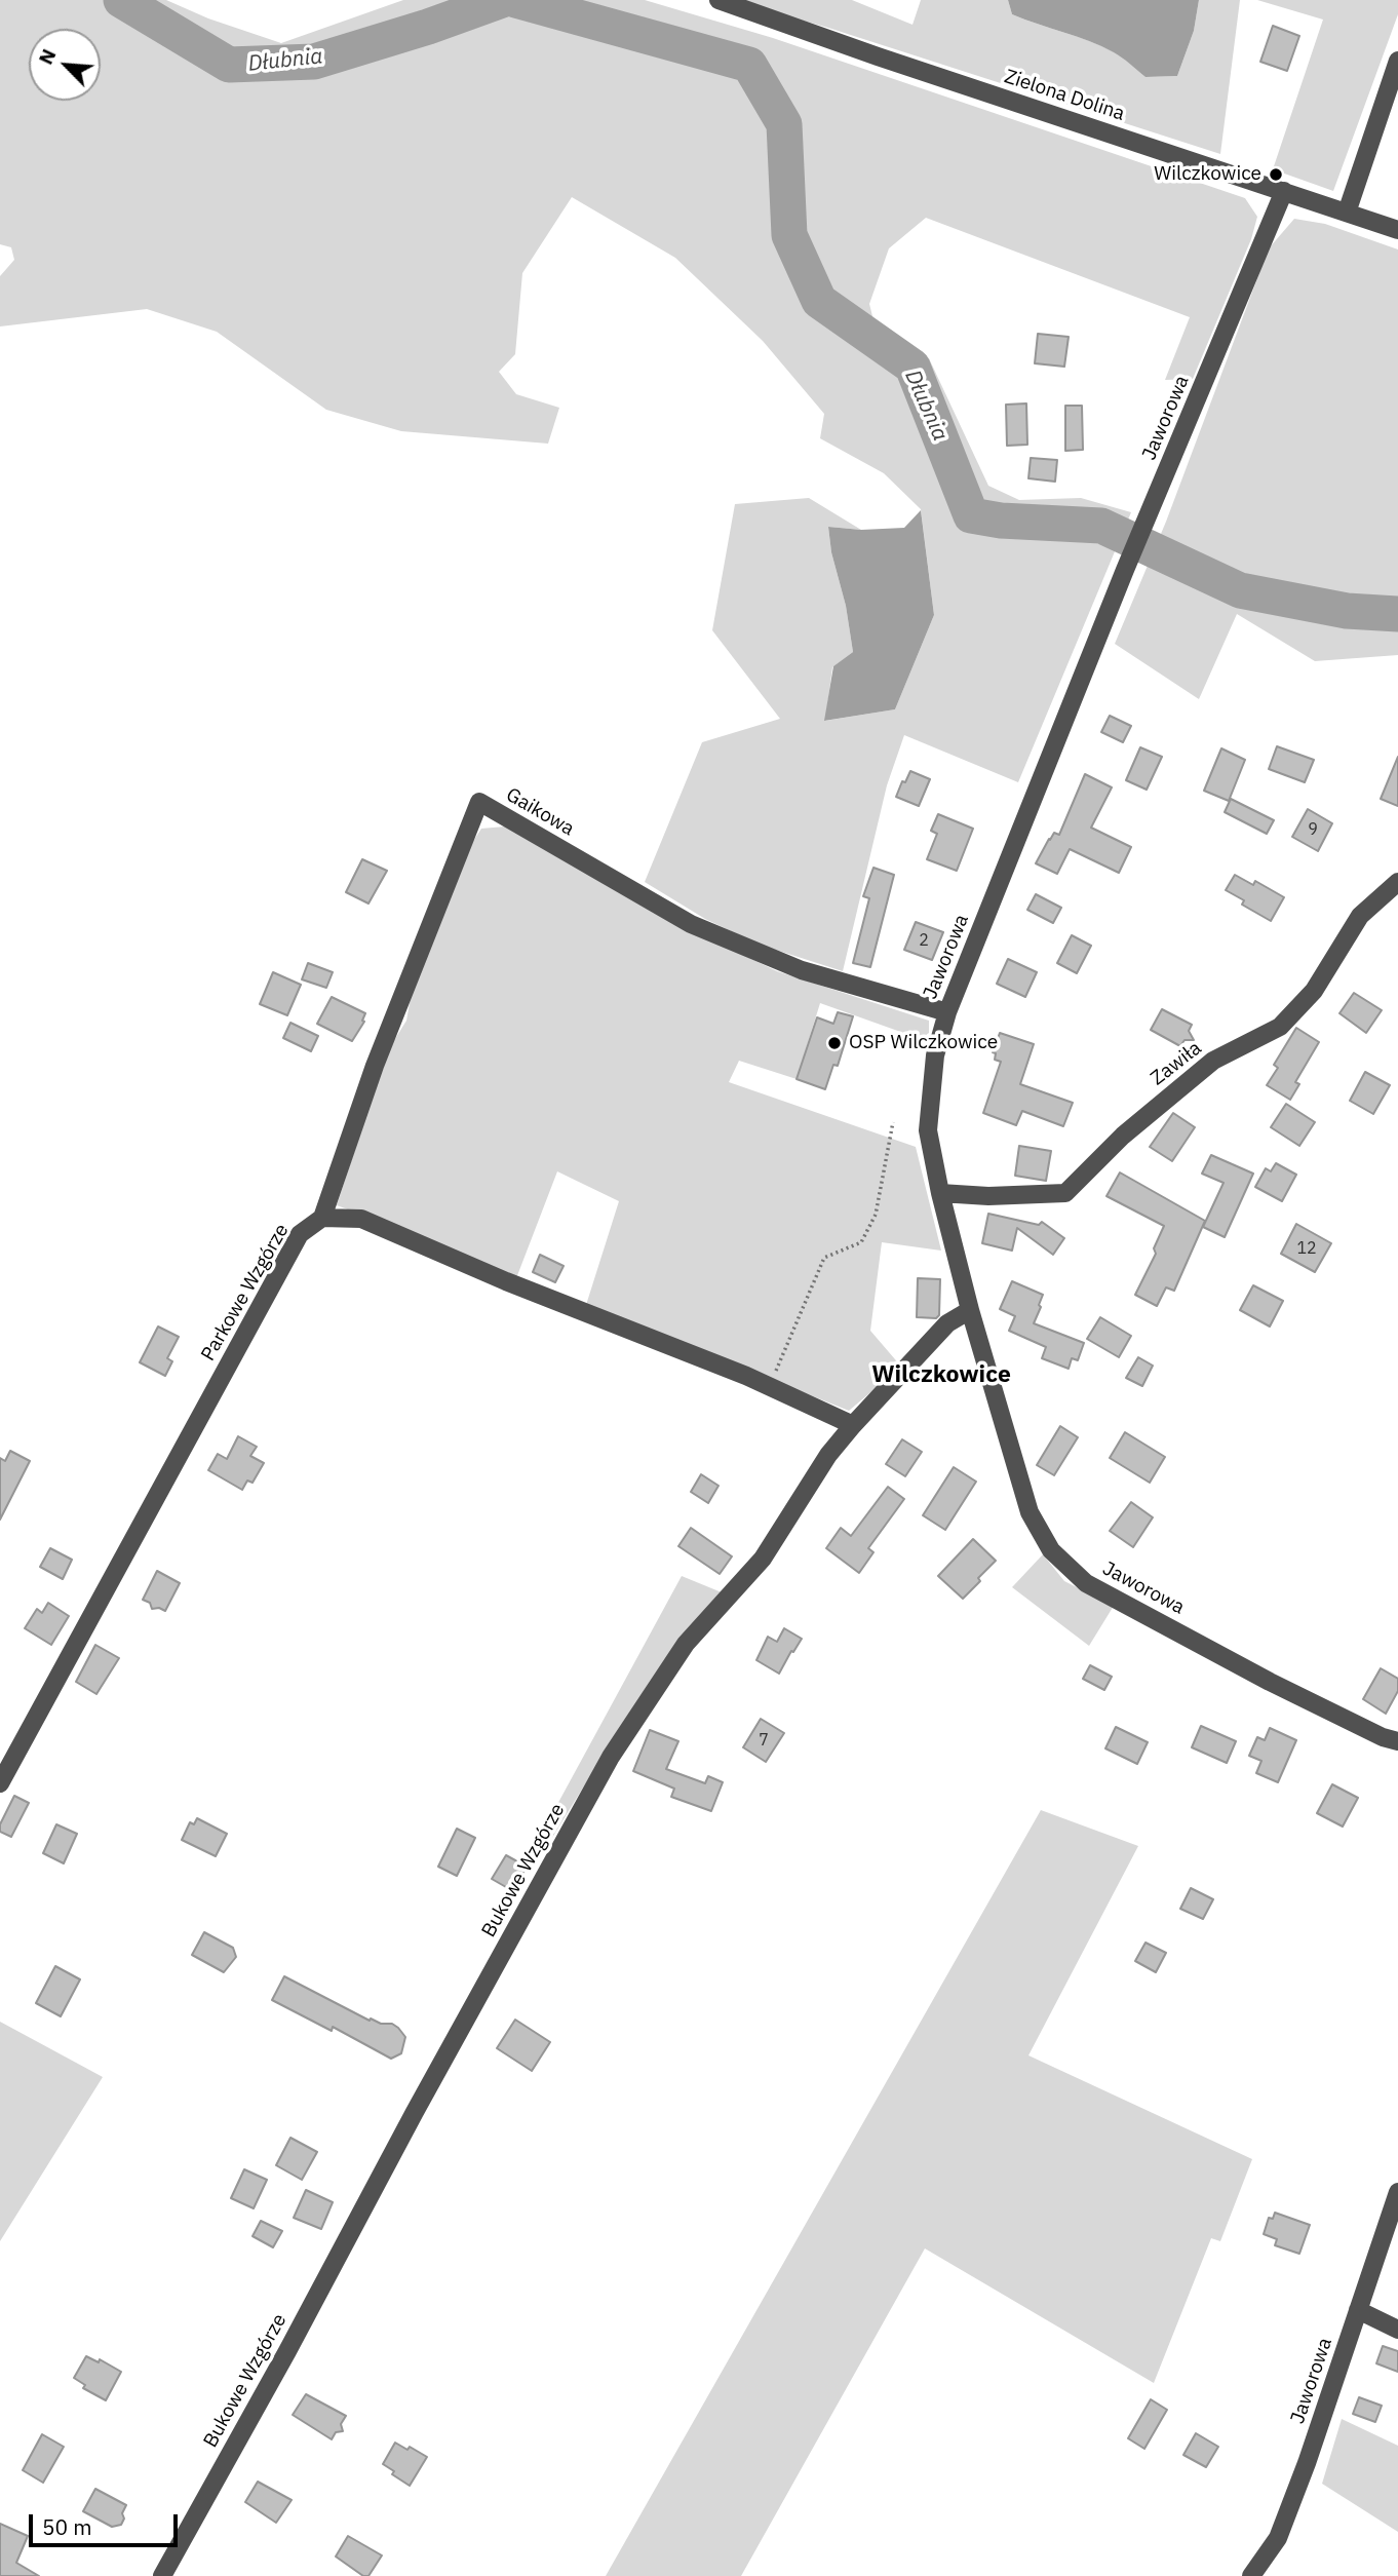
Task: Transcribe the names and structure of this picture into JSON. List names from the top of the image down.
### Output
{
  "streets": {
    "street": [
      "Zielona Dolina",
      "Jaworowa",
      "Gaikowa",
      "Zawiła",
      "Parkowe Wzgórze",
      "Bukowe Wzgórze"
    ]
  },
  "crossings": [
    ["Zielona Dolina", "Jaworowa"],
    ["Jaworowa", "Gaikowa"],
    ["Jaworowa", "Zawiła"],
    ["Jaworowa", "Bukowe Wzgórze"],
    ["Gaikowa", "Parkowe Wzgórze"]
  ],
  "districts": ["Wilczkowice"],
  "water": ["Dłubnia"],
  "places": ["Wilczkowice", "OSP Wilczkowice"],
  "house_numbers": [
    "9",
    "2",
    "12",
    "7"
  ],
  "scale_bar": "50 m",
  "north": "top left"
}
